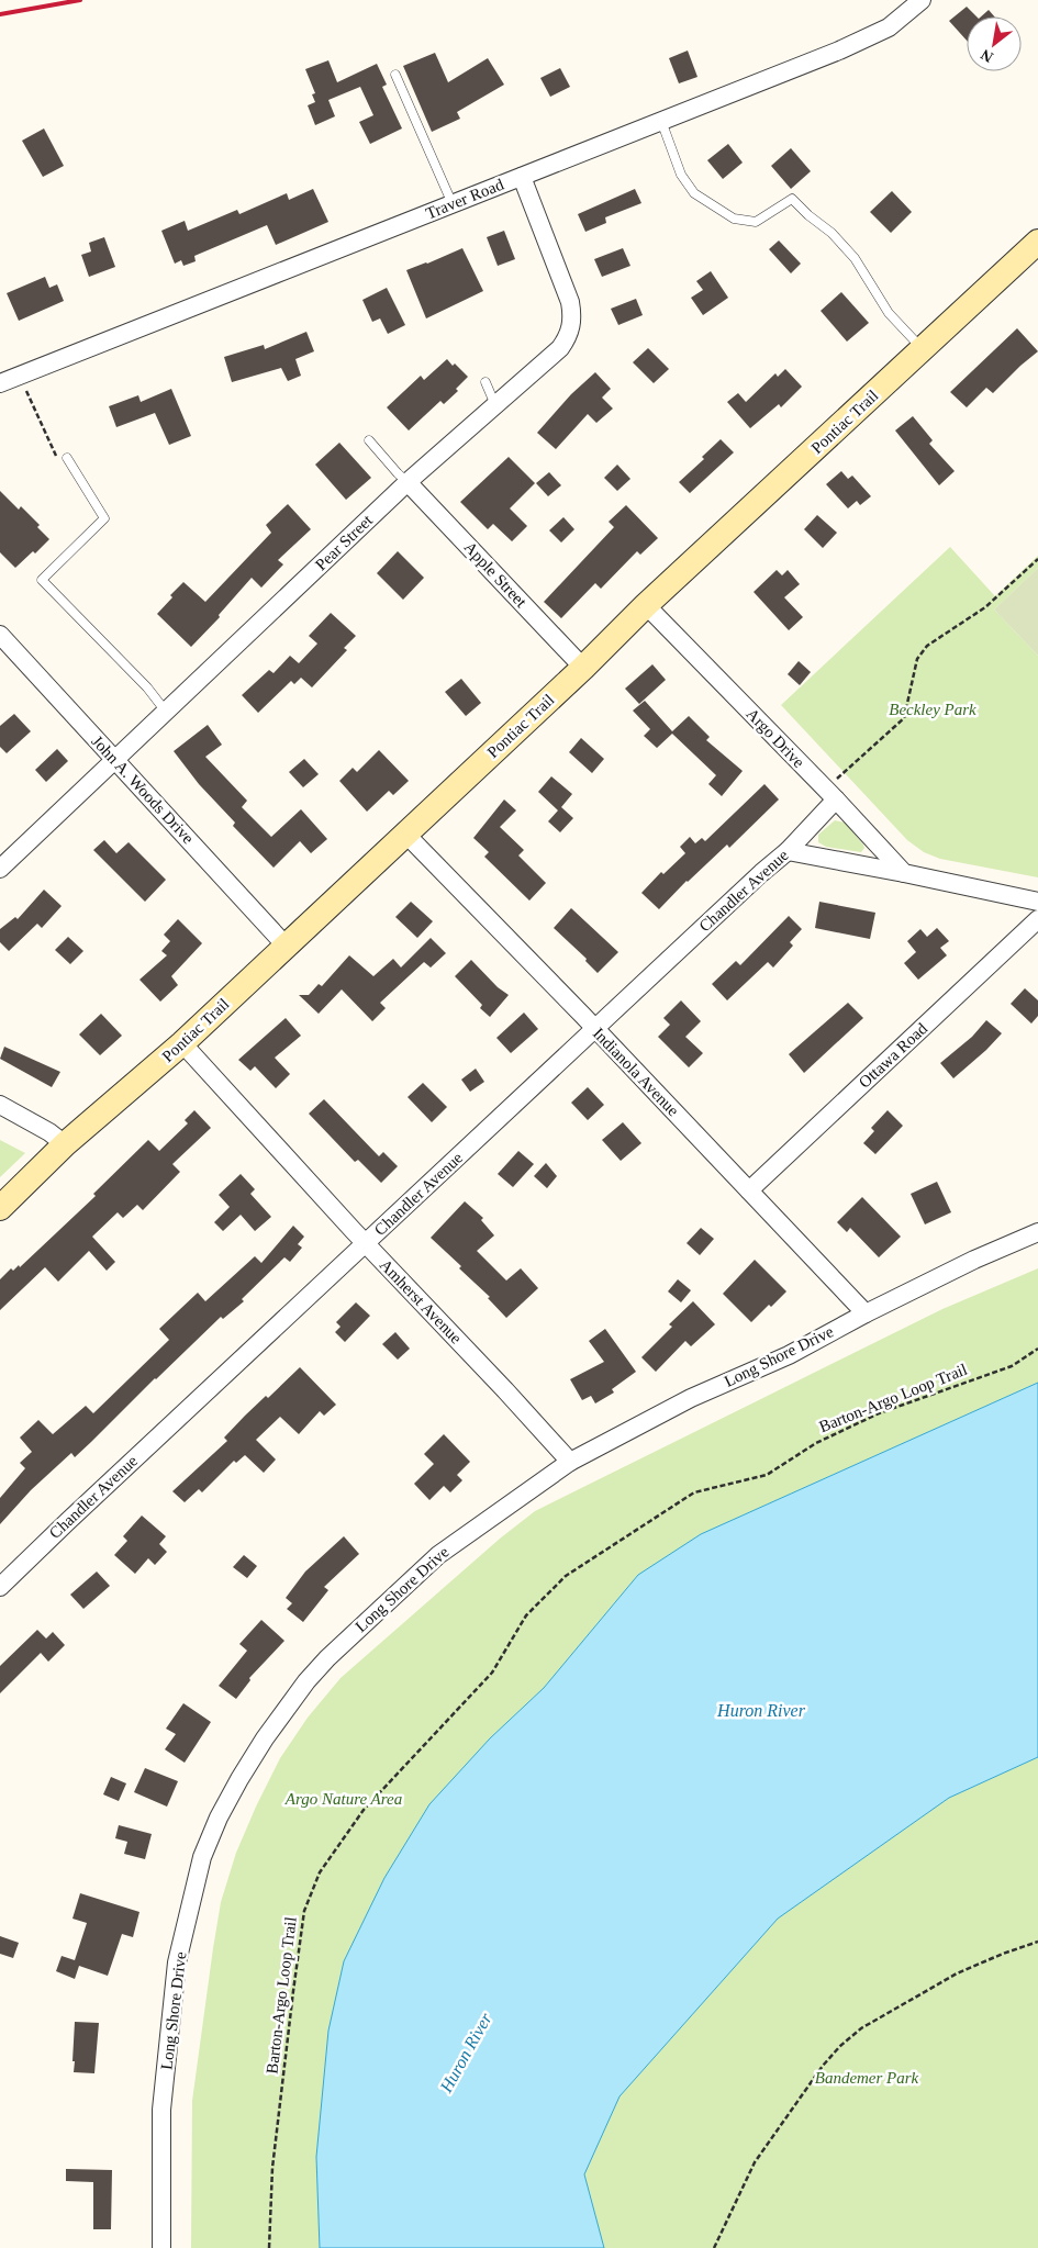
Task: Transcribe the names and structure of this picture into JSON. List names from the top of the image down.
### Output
{
  "streets": {
    "main road": ["Pontiac Trail"],
    "street": [
      "Traver Road",
      "Pear Street",
      "Apple Street",
      "Argo Drive",
      "John A. Woods Drive",
      "Chandler Avenue",
      "Ottawa Road",
      "Indianola Avenue",
      "Amherst Avenue",
      "Long Shore Drive"
    ],
    "path": ["Barton-Argo Loop Trail"]
  },
  "crossings": [
    ["Traver Road", "Pear Street"],
    ["Pontiac Trail", "Apple Street"],
    ["Pontiac Trail", "Argo Drive"],
    ["Pontiac Trail", "John A. Woods Drive"],
    ["Pontiac Trail", "Indianola Avenue"],
    ["Pontiac Trail", "Amherst Avenue"],
    ["Pear Street", "Apple Street"],
    ["Pear Street", "John A. Woods Drive"],
    ["Argo Drive", "Chandler Avenue"],
    ["Chandler Avenue", "Indianola Avenue"],
    ["Chandler Avenue", "Amherst Avenue"],
    ["Ottawa Road", "Indianola Avenue"],
    ["Indianola Avenue", "Long Shore Drive"],
    ["Amherst Avenue", "Long Shore Drive"]
  ],
  "water": ["Huron River"],
  "parks": ["Beckley Park", "Argo Nature Area", "Bandemer Park"],
  "north": "bottom left"
}
